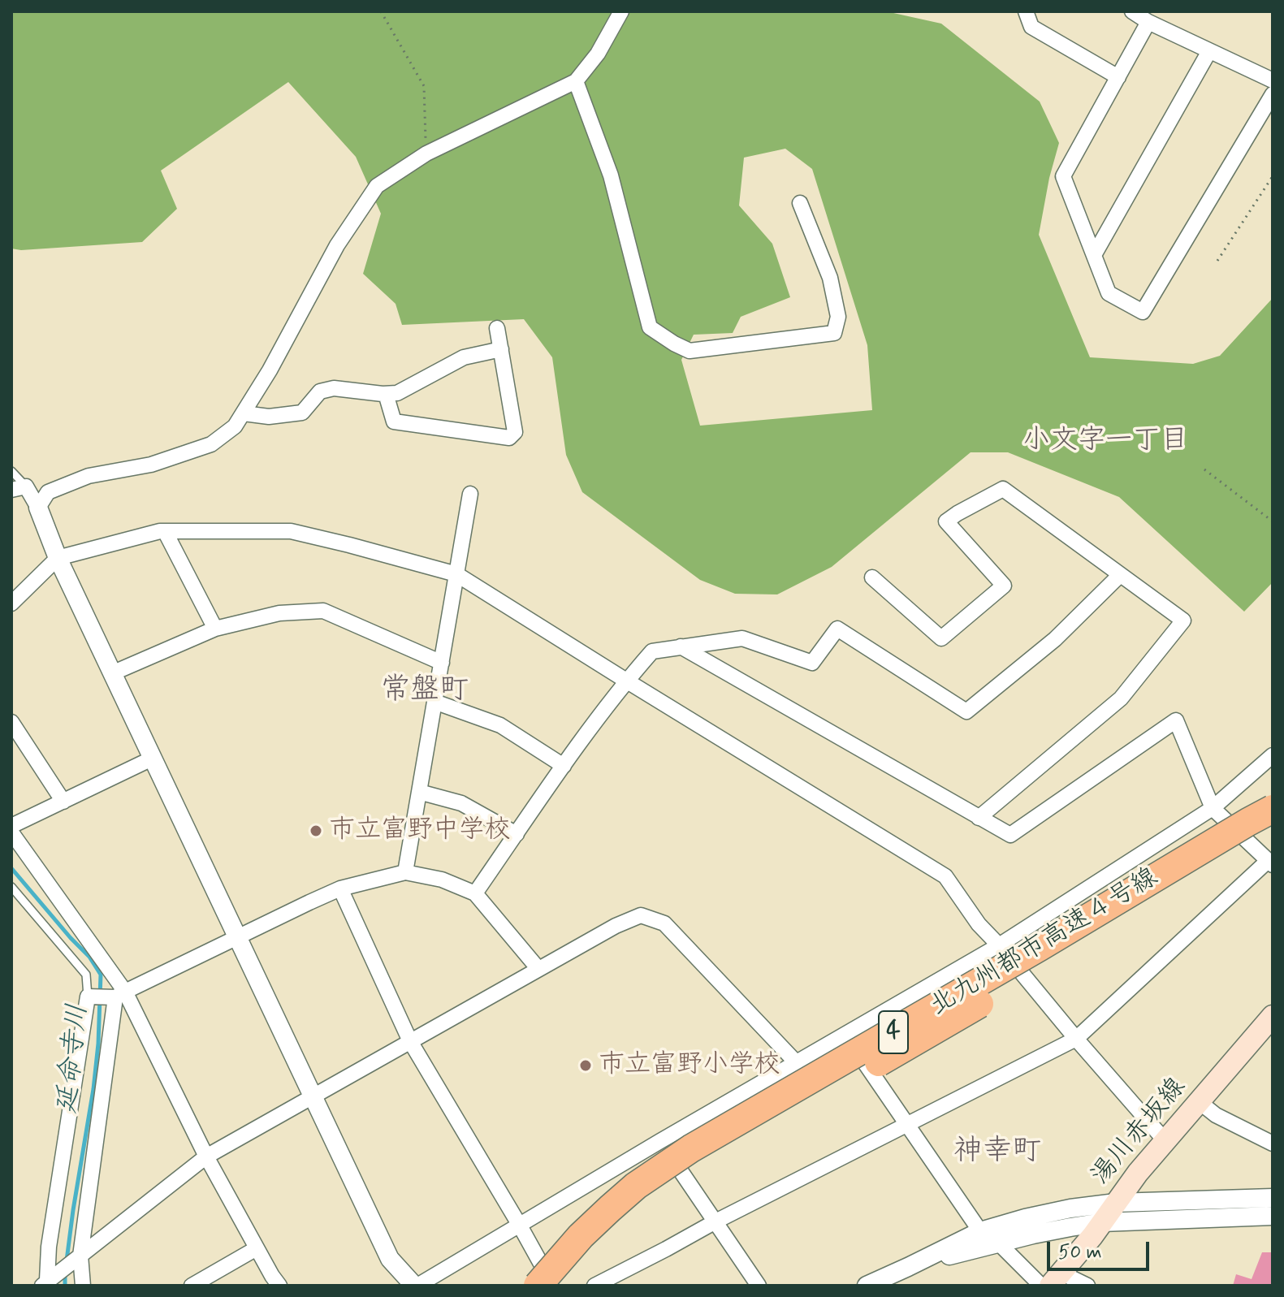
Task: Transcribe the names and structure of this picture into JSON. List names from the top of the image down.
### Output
{
  "streets": {
    "highway": ["北九州都市高速４号線", "4"],
    "main road": ["湯川赤坂線"]
  },
  "districts": ["小文字一丁目", "常盤町", "神幸町"],
  "water": ["延命寺川"],
  "places": ["市立富野中学校", "市立富野小学校"],
  "scale_bar": "50 m"
}
